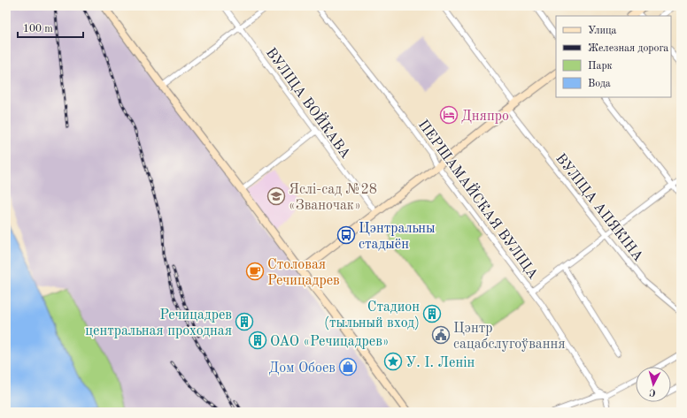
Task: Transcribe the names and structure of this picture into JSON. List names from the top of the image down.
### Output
{
  "streets": {
    "street": ["ВУЛІЦА ВОЙКАВА", "ПЕРШАМАЙСКАЯ ВУЛІЦА", "ВУЛІЦА АПЯКІНА"]
  },
  "places": {
    "hotel": ["Дняпро"],
    "school or university": ["Яслі-сад №28 «Званочак»"],
    "bus stop": ["Цэнтральны стадыён"],
    "cafe": ["Столовая Речицадрев"],
    "building": ["Стадион (тыльный вход)", "Речицадрев центральная проходная", "ОАО «Речицадрев»"],
    "public building": ["Цэнтр сацабслугоўвання"],
    "place": ["У. І. Ленін"],
    "shop": ["Дом Обоев"]
  },
  "legend": [
    "Улица",
    "Железная дорога",
    "Парк",
    "Вода"
  ],
  "scale_bar": "100 m",
  "north": "bottom"
}
